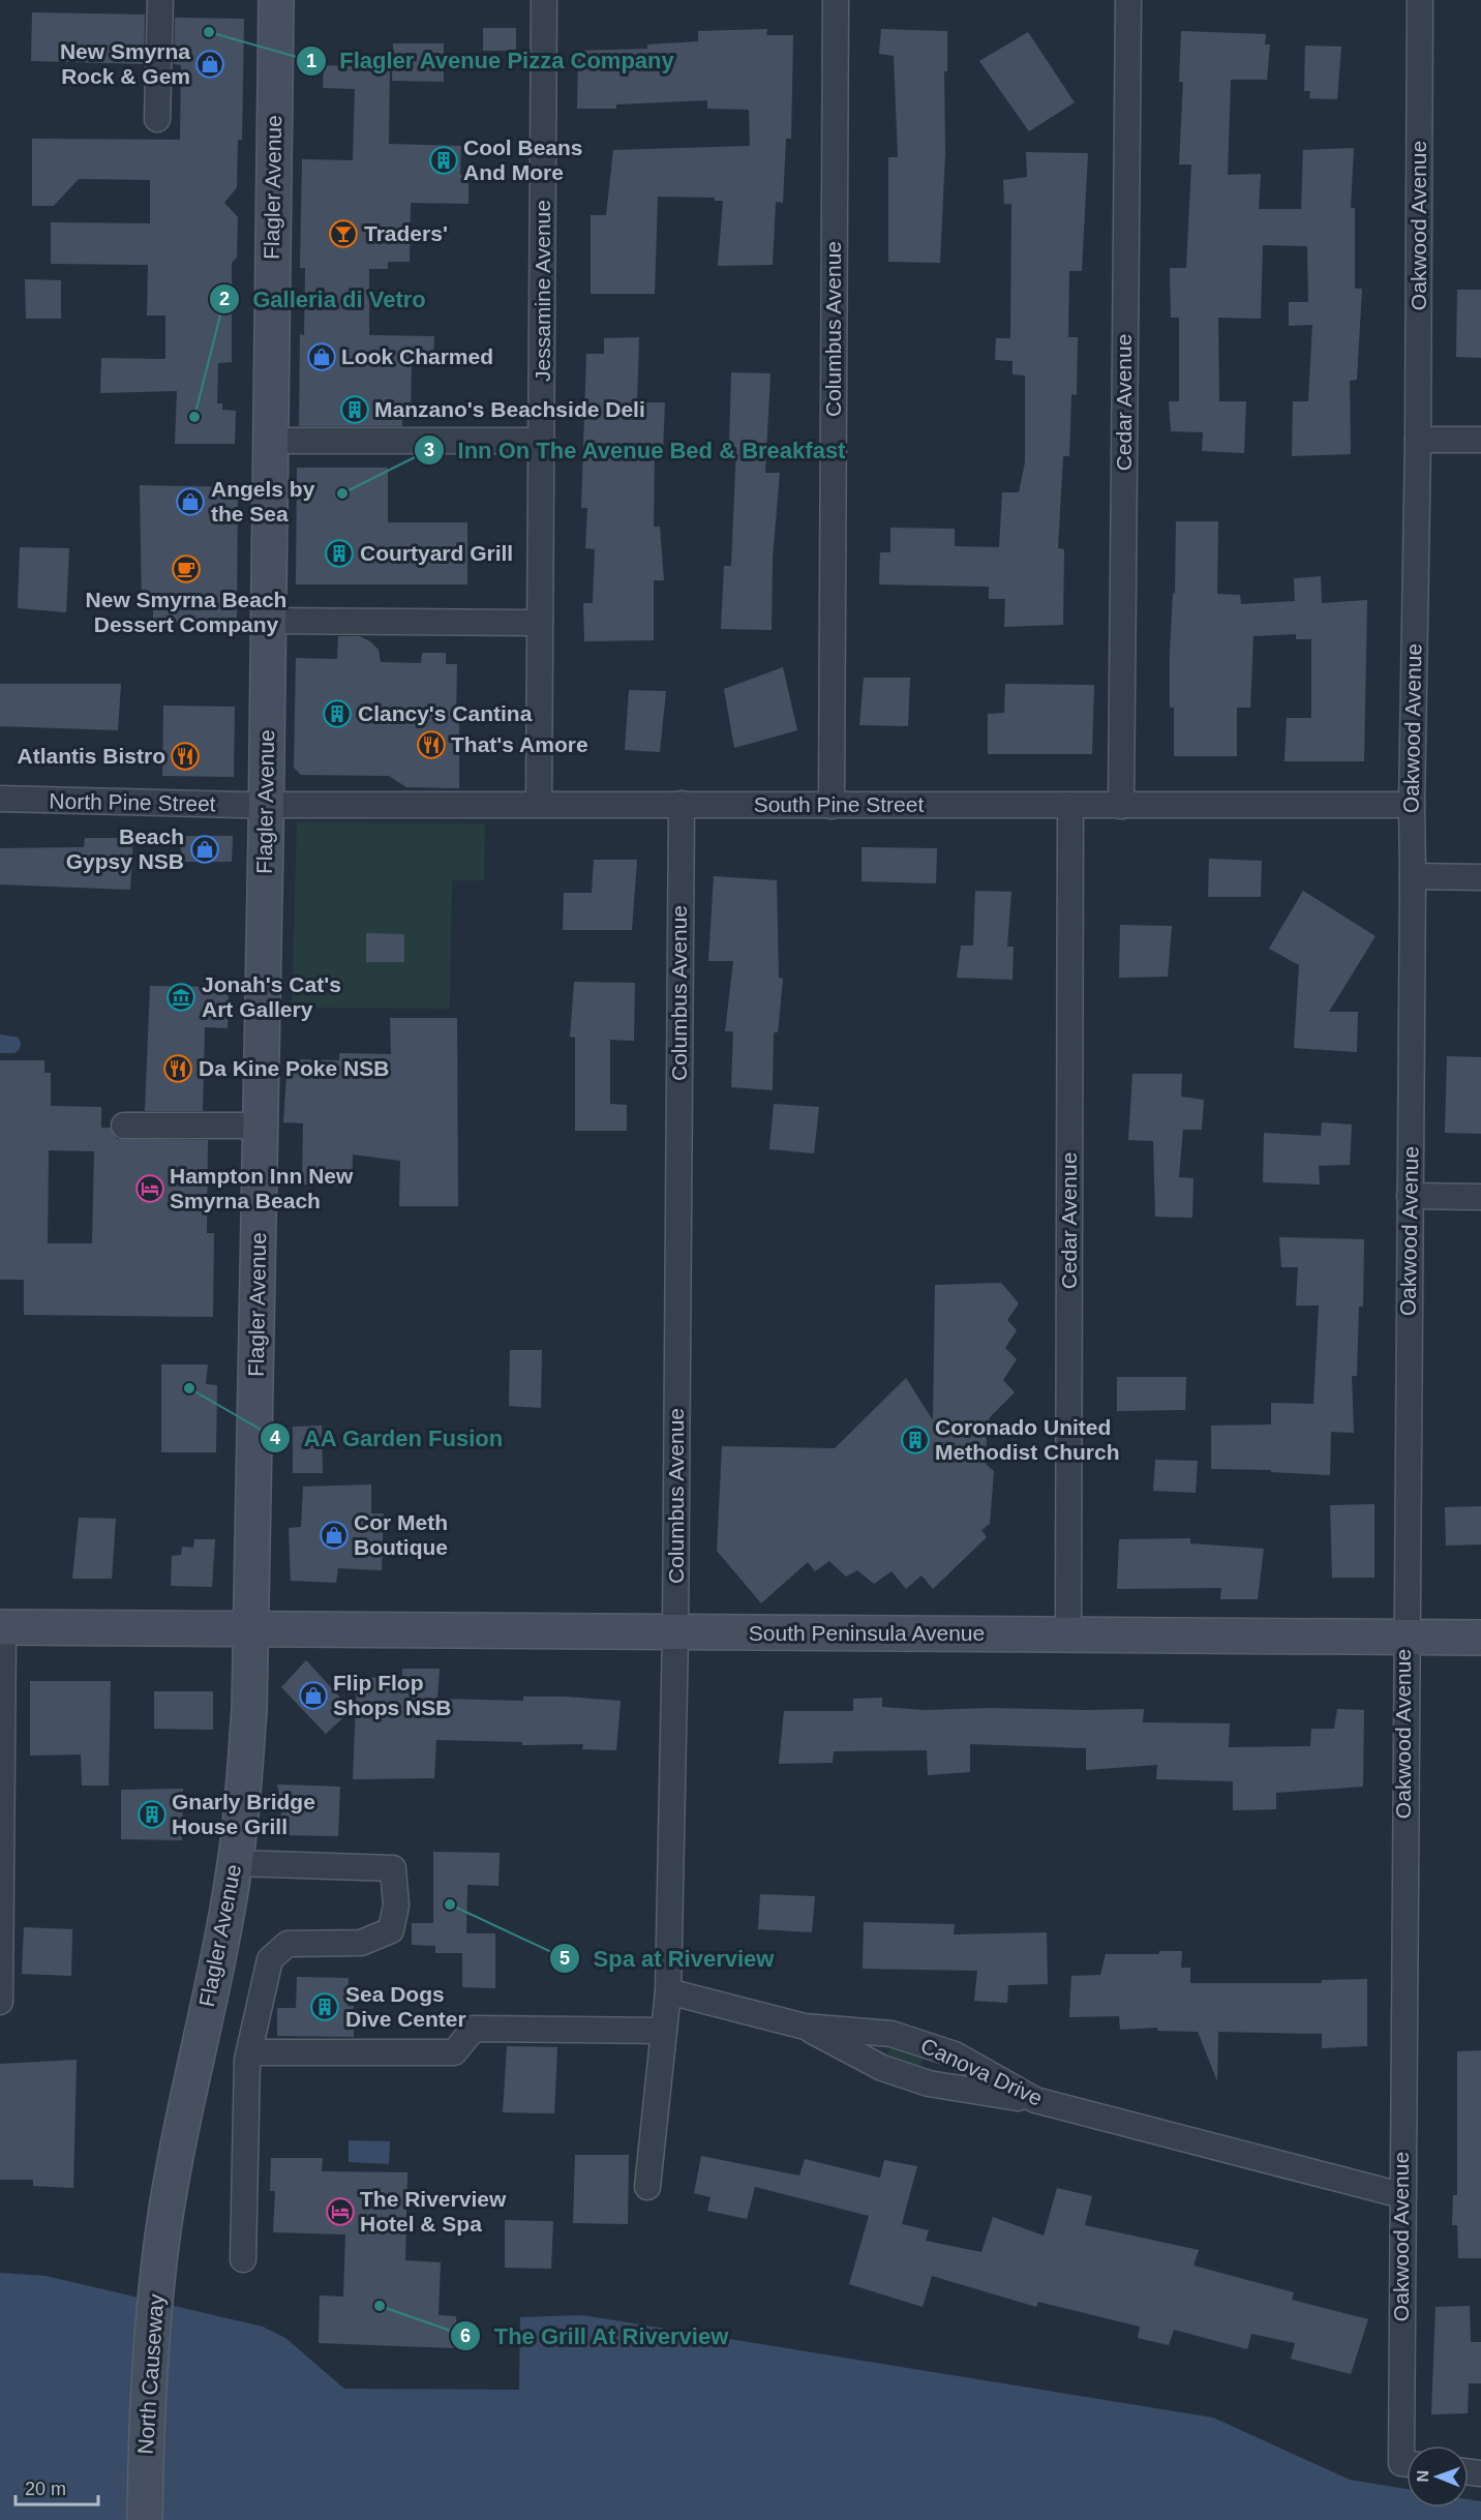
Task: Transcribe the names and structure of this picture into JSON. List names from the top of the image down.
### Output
{
  "streets": {
    "main road": ["Flagler Avenue", "South Peninsula Avenue", "North Causeway"],
    "street": [
      "Oakwood Avenue",
      "Jessamine Avenue",
      "Columbus Avenue",
      "Cedar Avenue",
      "North Pine Street",
      "South Pine Street",
      "Canova Drive"
    ]
  },
  "crossings": [
    ["Flagler Avenue", "North Pine Street"],
    ["Flagler Avenue", "South Pine Street"],
    ["Flagler Avenue", "South Peninsula Avenue"],
    ["Flagler Avenue", "North Causeway"],
    ["Oakwood Avenue", "South Pine Street"],
    ["Oakwood Avenue", "South Peninsula Avenue"],
    ["Oakwood Avenue", "Canova Drive"],
    ["Jessamine Avenue", "South Pine Street"],
    ["Columbus Avenue", "South Pine Street"],
    ["Columbus Avenue", "South Peninsula Avenue"],
    ["Columbus Avenue", "Canova Drive"],
    ["Cedar Avenue", "South Pine Street"],
    ["Cedar Avenue", "South Peninsula Avenue"],
    ["North Pine Street", "South Pine Street"]
  ],
  "places": {
    "other": [
      "Flagler Avenue Pizza Company",
      "Galleria di Vetro",
      "Inn On The Avenue Bed & Breakfast",
      "AA Garden Fusion",
      "Spa at Riverview",
      "The Grill At Riverview"
    ],
    "shop": [
      "New Smyrna Rock & Gem",
      "Look Charmed",
      "Angels by the Sea",
      "Beach Gypsy NSB",
      "Cor Meth Boutique",
      "Flip Flop Shops NSB"
    ],
    "building": [
      "Cool Beans And More",
      "Manzano's Beachside Deli",
      "Courtyard Grill",
      "Clancy's Cantina",
      "Coronado United Methodist Church",
      "Gnarly Bridge House Grill",
      "Sea Dogs Dive Center"
    ],
    "bar": ["Traders'"],
    "cafe": ["New Smyrna Beach Dessert Company"],
    "restaurant": ["That's Amore", "Atlantis Bistro", "Da Kine Poke NSB"],
    "museum": ["Jonah's Cat's Art Gallery"],
    "hotel": ["Hampton Inn New Smyrna Beach", "The Riverview Hotel & Spa"]
  },
  "scale_bar": "20 m",
  "north": "left"
}
